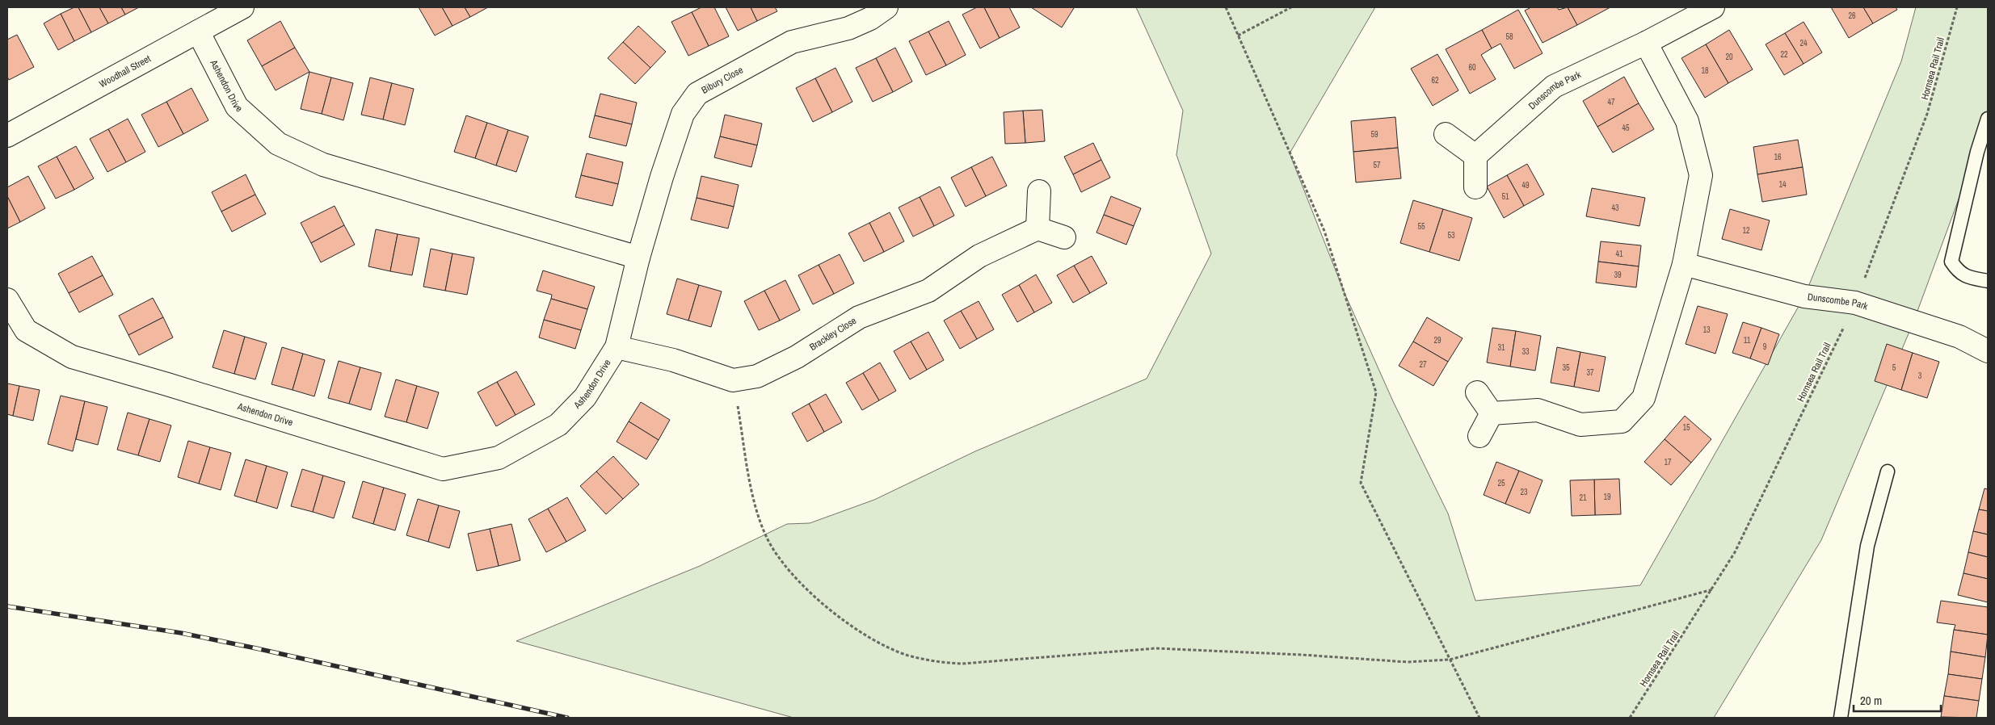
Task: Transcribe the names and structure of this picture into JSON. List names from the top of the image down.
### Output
{
  "streets": {
    "street": [
      "Woodhall Street",
      "Bibury Close",
      "Ashendon Drive",
      "Dunscombe Park",
      "Brackley Close"
    ],
    "path": ["Hornsea Rail Trail"]
  },
  "crossings": [
    ["Hornsea Rail Trail", "Dunscombe Park"],
    ["Woodhall Street", "Ashendon Drive"],
    ["Bibury Close", "Ashendon Drive"],
    ["Ashendon Drive", "Brackley Close"]
  ],
  "house_numbers": [
    "26",
    "58",
    "24",
    "22",
    "20",
    "60",
    "18",
    "62",
    "47",
    "45",
    "59",
    "16",
    "57",
    "14",
    "49",
    "51",
    "43",
    "55",
    "12",
    "53",
    "41",
    "39",
    "13",
    "29",
    "11",
    "9",
    "31",
    "33",
    "27",
    "35",
    "5",
    "37",
    "3",
    "15",
    "17",
    "25",
    "23",
    "19",
    "21"
  ],
  "scale_bar": "20 m"
}
